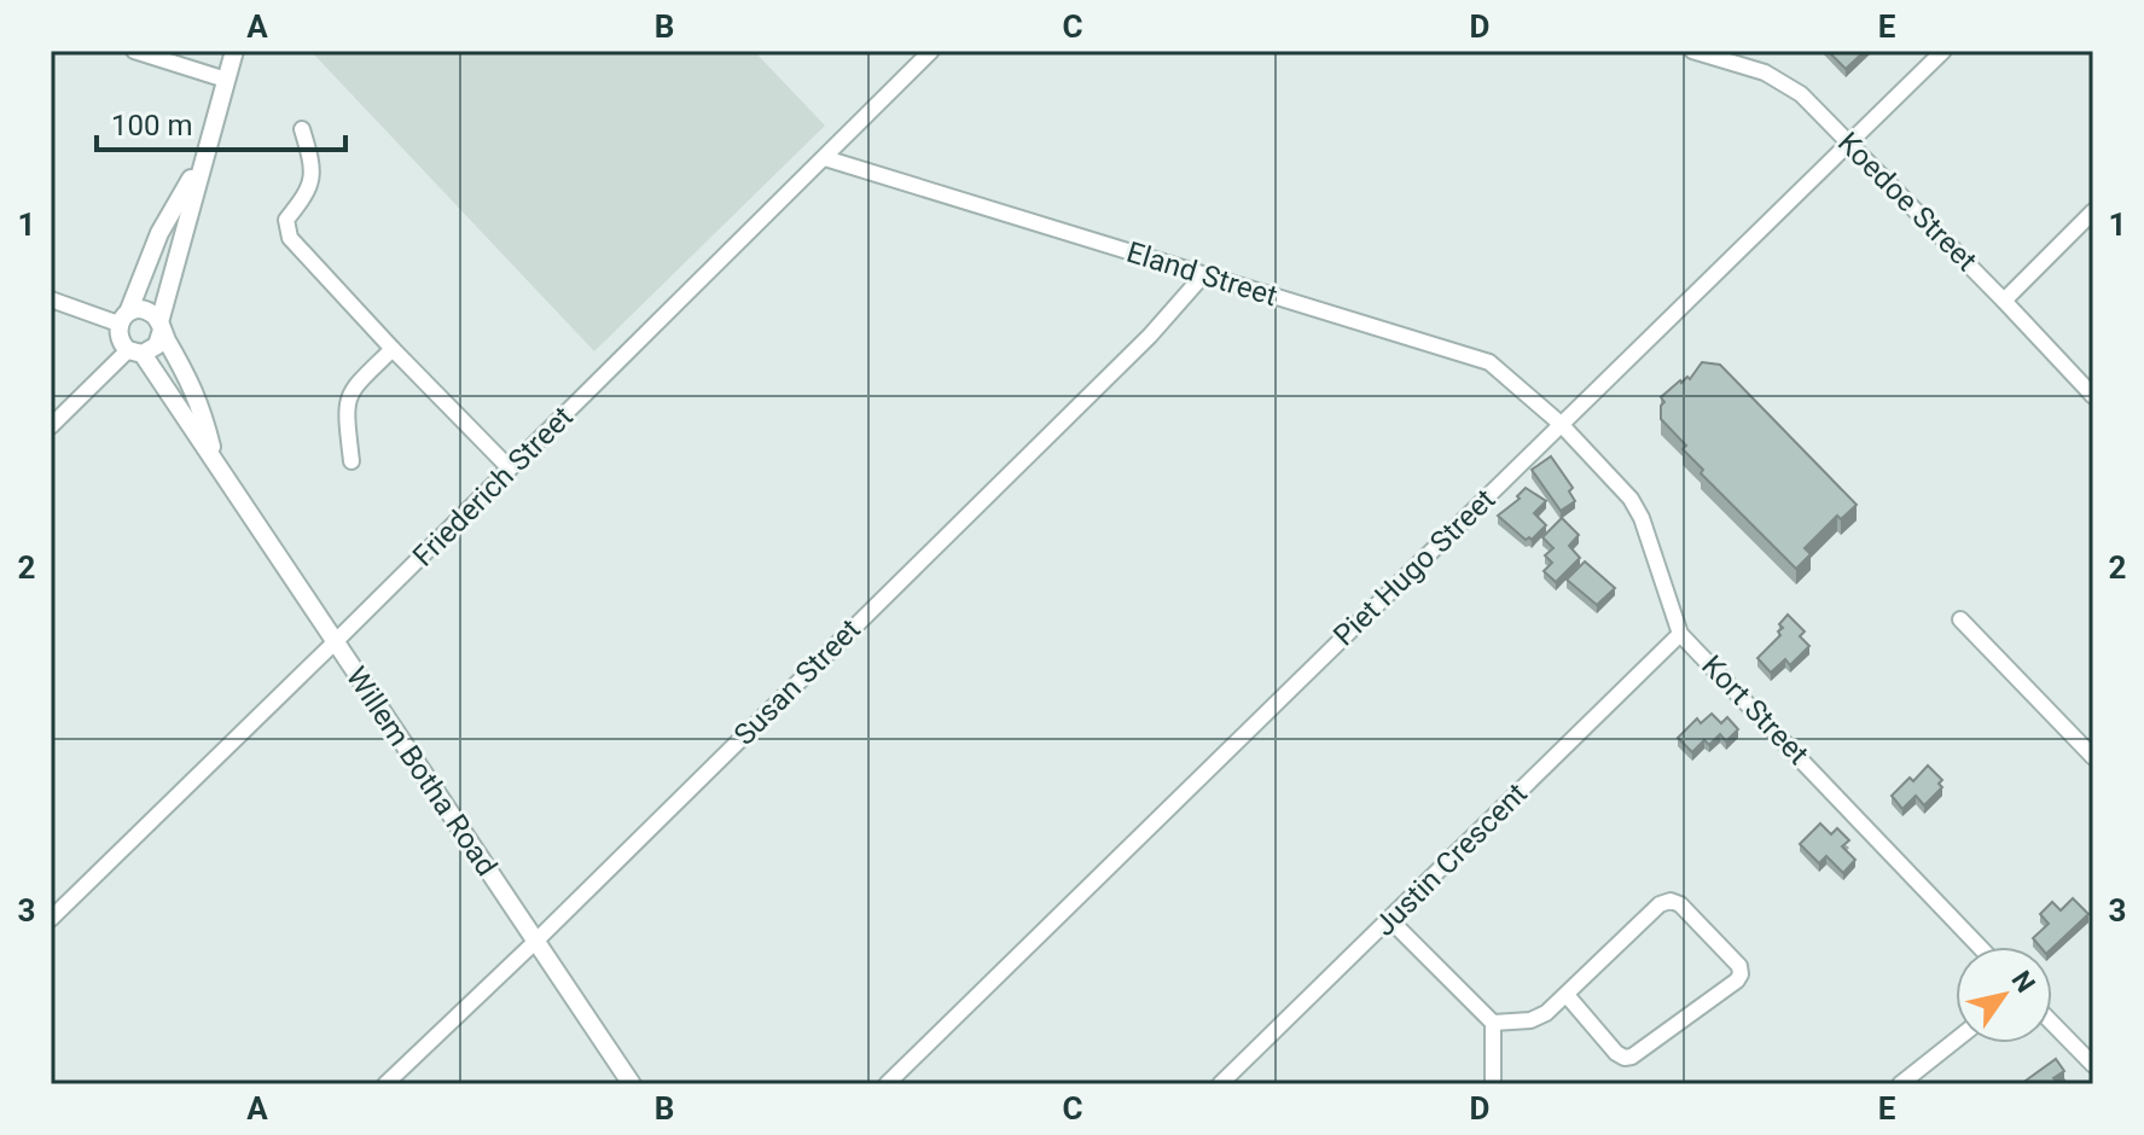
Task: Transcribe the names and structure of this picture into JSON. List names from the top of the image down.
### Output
{
  "streets": {
    "street": [
      "Koedoe Street",
      "Eland Street",
      "Friederich Street",
      "Piet Hugo Street",
      "Susan Street",
      "Kort Street",
      "Willem Botha Road",
      "Justin Crescent"
    ]
  },
  "crossings": [
    ["Koedoe Street", "Piet Hugo Street"],
    ["Eland Street", "Friederich Street"],
    ["Eland Street", "Piet Hugo Street"],
    ["Eland Street", "Susan Street"],
    ["Eland Street", "Kort Street"],
    ["Friederich Street", "Willem Botha Road"],
    ["Piet Hugo Street", "Kort Street"],
    ["Susan Street", "Willem Botha Road"],
    ["Kort Street", "Justin Crescent"]
  ],
  "scale_bar": "100 m",
  "north": "top right",
  "grid": {
    "columns": [
      "A",
      "B",
      "C",
      "D",
      "E"
    ],
    "rows": ["1", "2", "3"]
  }
}
